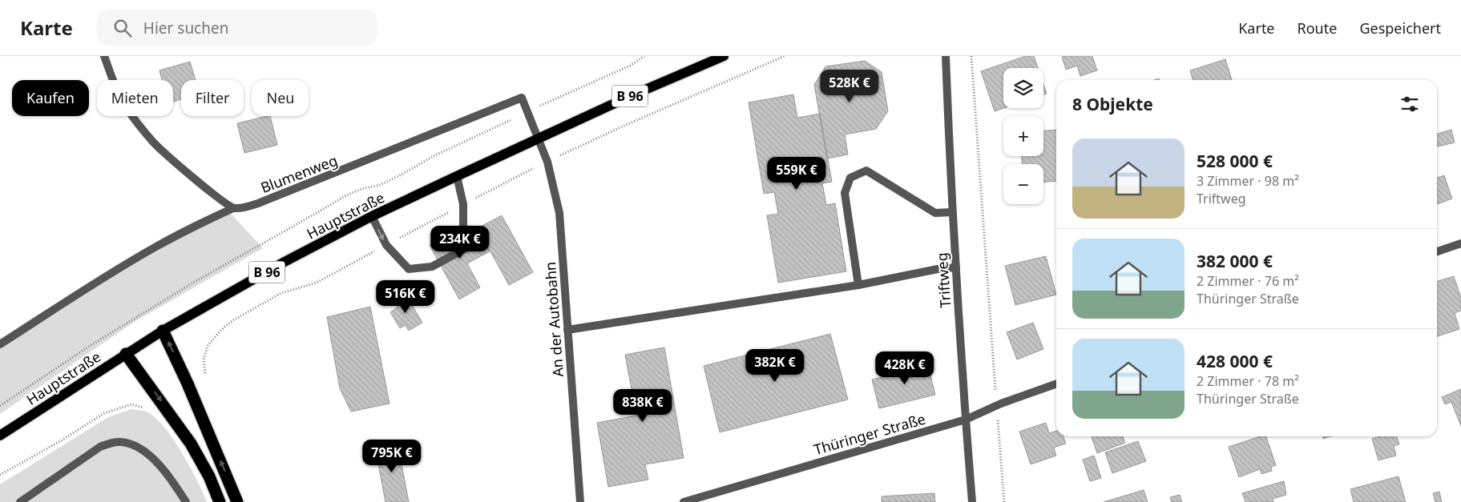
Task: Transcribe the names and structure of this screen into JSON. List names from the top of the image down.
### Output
{
  "streets": {
    "main road": ["B 96", "Hauptstraße"],
    "street": [
      "Blumenweg",
      "Triftweg",
      "An der Autobahn",
      "Thüringer Straße"
    ]
  },
  "crossings": [
    ["Blumenweg", "Hauptstraße"],
    ["Blumenweg", "An der Autobahn"],
    ["Hauptstraße", "An der Autobahn"],
    ["Triftweg", "Thüringer Straße"]
  ],
  "page": {
    "header": "Karte",
    "search": "Hier suchen",
    "nav": ["Karte", "Route", "Gespeichert"],
    "map_buttons": ["+", "−"],
    "price": [
      "528K €",
      "559K €",
      "234K €",
      "516K €",
      "382K €",
      "428K €",
      "838K €",
      "795K €"
    ],
    "chip": [
      "Kaufen",
      "Mieten",
      "Filter",
      "Neu"
    ],
    "heading": "8 Objekte",
    "list": [
      {
        "name": "528 000 €",
        "note": "3 Zimmer · 98 m² · Triftweg"
      },
      {
        "name": "382 000 €",
        "note": "2 Zimmer · 76 m² · Thüringer Straße"
      },
      {
        "name": "428 000 €",
        "note": "2 Zimmer · 78 m² · Thüringer Straße"
      }
    ]
  }
}
